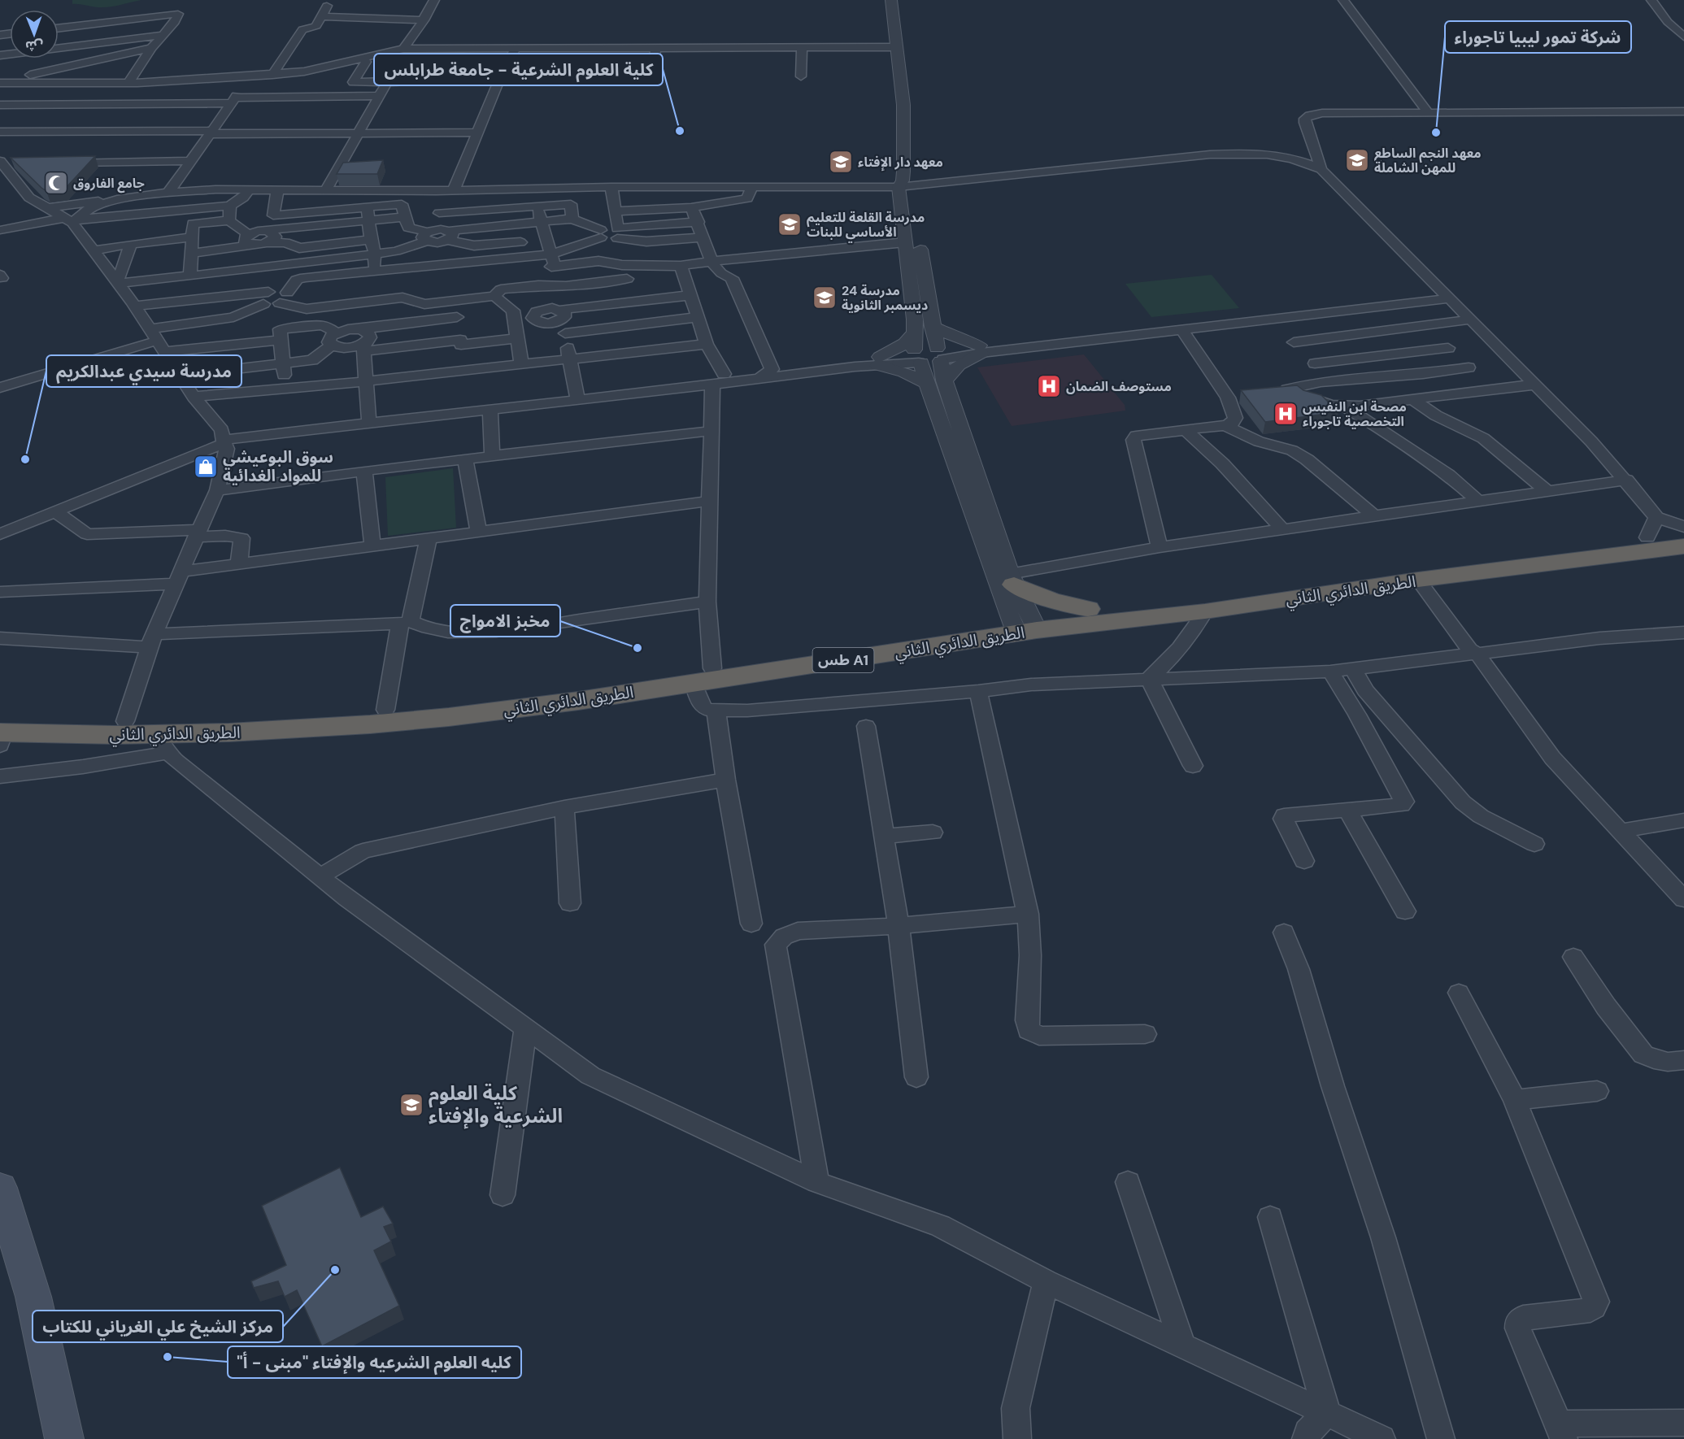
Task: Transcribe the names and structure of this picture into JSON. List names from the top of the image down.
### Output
{
  "streets": {
    "highway": ["الطريق الدائري الثاني", "طس A1"]
  },
  "places": {
    "other": [
      "كلية العلوم الشرعية - جامعة طرابلس",
      "شركة تمور ليبيا تاجوراء",
      "مدرسة سيدي عبدالكريم",
      "مخبز الامواج",
      "مركز الشيخ علي الغرياني للكتاب",
      "\"كليه العلوم الشرعيه والإفتاء \"مبنى - أ"
    ],
    "school or university": [
      "معهد النجم الساطع للمهن الشاملة",
      "معهد دار الإفتاء",
      "مدرسة القلعة للتعليم الأساسي للبنات",
      "مدرسة 24 ديسمبر الثانوية",
      "كلية العلوم الشرعية والإفتاء"
    ],
    "mosque": ["جامع الفاروق"],
    "hospital": ["مستوصف الضمان", "مصحة ابن النفيس التخصصية تاجوراء"],
    "shop": ["سوق البوعيشي للمواد الغدائية"]
  },
  "north": "bottom"
}
